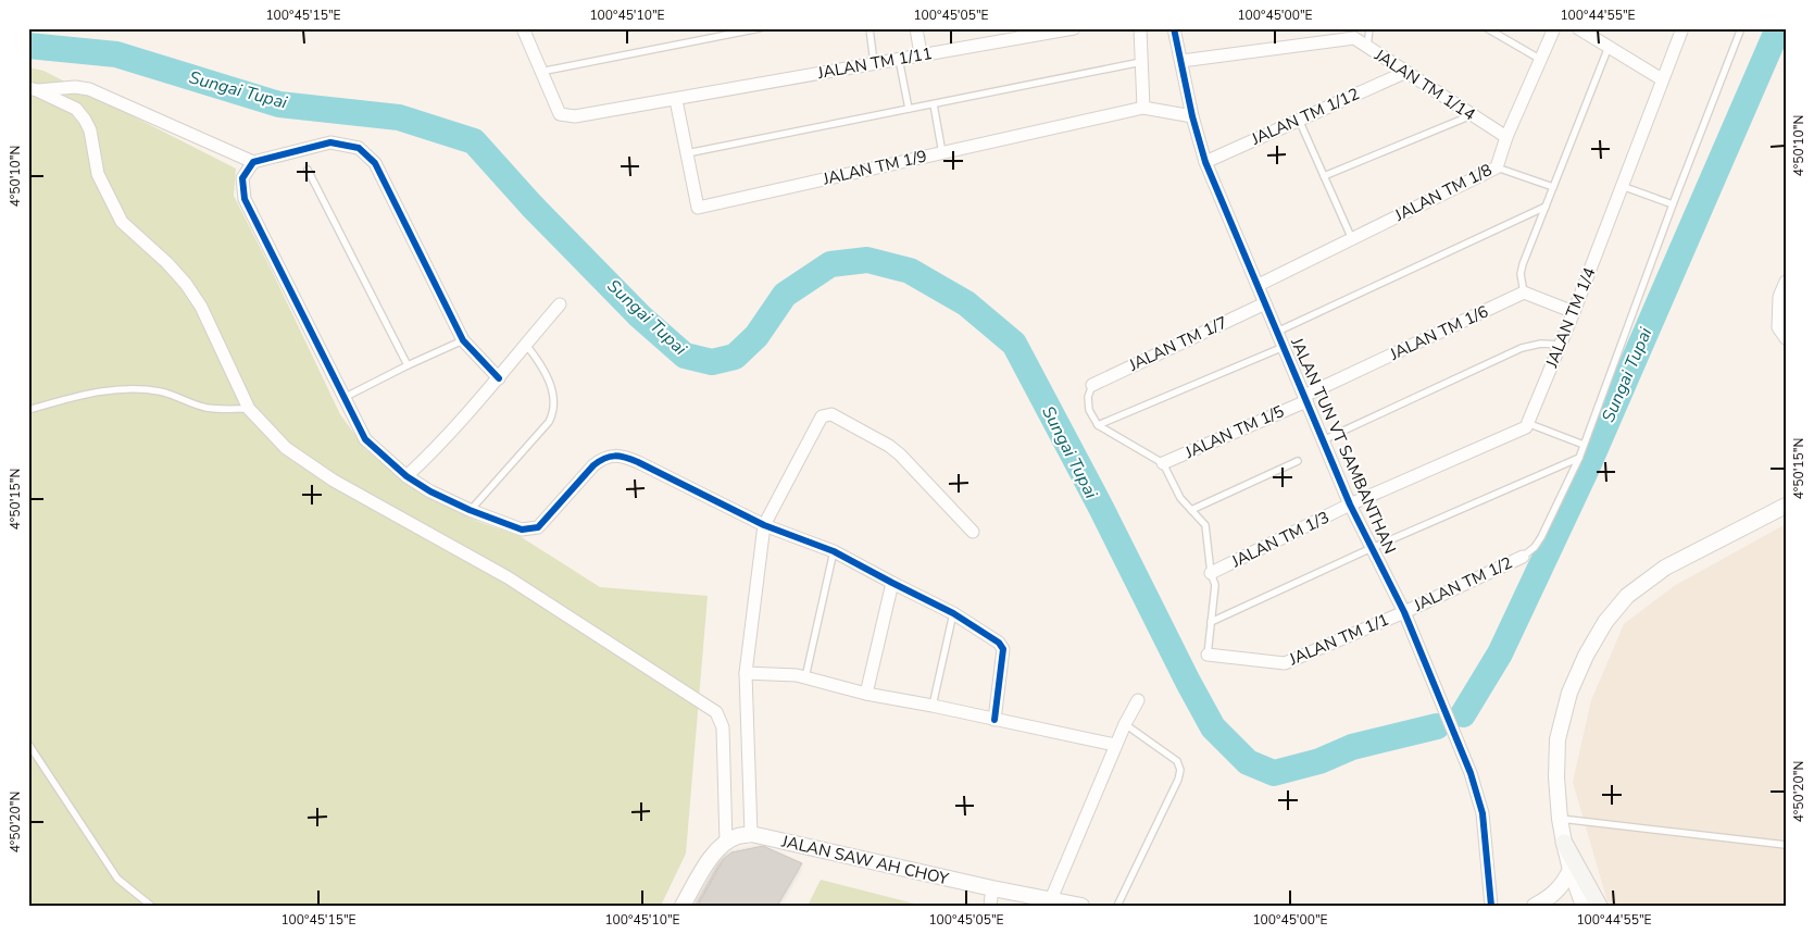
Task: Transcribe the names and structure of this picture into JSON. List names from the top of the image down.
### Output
{
  "streets": {
    "street": [
      "JALAN TM 1/11",
      "JALAN TM 1/14",
      "JALAN TM 1/12",
      "JALAN TM 1/9",
      "JALAN TM 1/8",
      "JALAN TM 1/4",
      "JALAN TM 1/6",
      "JALAN TM 1/7",
      "JALAN TM 1/5",
      "JALAN TUN VT SAMBANTHAN",
      "JALAN TM 1/3",
      "JALAN TM 1/2",
      "JALAN TM 1/1",
      "JALAN SAW AH CHOY"
    ]
  },
  "crossings": [
    ["JALAN TM 1/11", "JALAN TM 1/9"],
    ["JALAN TM 1/14", "JALAN TM 1/12"],
    ["JALAN TM 1/14", "JALAN TM 1/8"],
    ["JALAN TM 1/14", "JALAN TUN VT SAMBANTHAN"],
    ["JALAN TM 1/12", "JALAN TUN VT SAMBANTHAN"],
    ["JALAN TM 1/9", "JALAN TUN VT SAMBANTHAN"],
    ["JALAN TM 1/8", "JALAN TUN VT SAMBANTHAN"],
    ["JALAN TM 1/6", "JALAN TM 1/5"],
    ["JALAN TM 1/6", "JALAN TUN VT SAMBANTHAN"],
    ["JALAN TM 1/7", "JALAN TUN VT SAMBANTHAN"],
    ["JALAN TM 1/5", "JALAN TUN VT SAMBANTHAN"],
    ["JALAN TUN VT SAMBANTHAN", "JALAN TM 1/3"],
    ["JALAN TUN VT SAMBANTHAN", "JALAN TM 1/2"],
    ["JALAN TUN VT SAMBANTHAN", "JALAN TM 1/1"],
    ["JALAN TM 1/2", "JALAN TM 1/1"]
  ],
  "water": ["Sungai Tupai"],
  "coordinates": [
    "100°45'15\"E",
    "100°45'10\"E",
    "100°45'05\"E",
    "100°45'00\"E",
    "100°44'55\"E",
    "4°50'10\"N",
    "4°50'15\"N",
    "4°50'20\"N"
  ]
}
